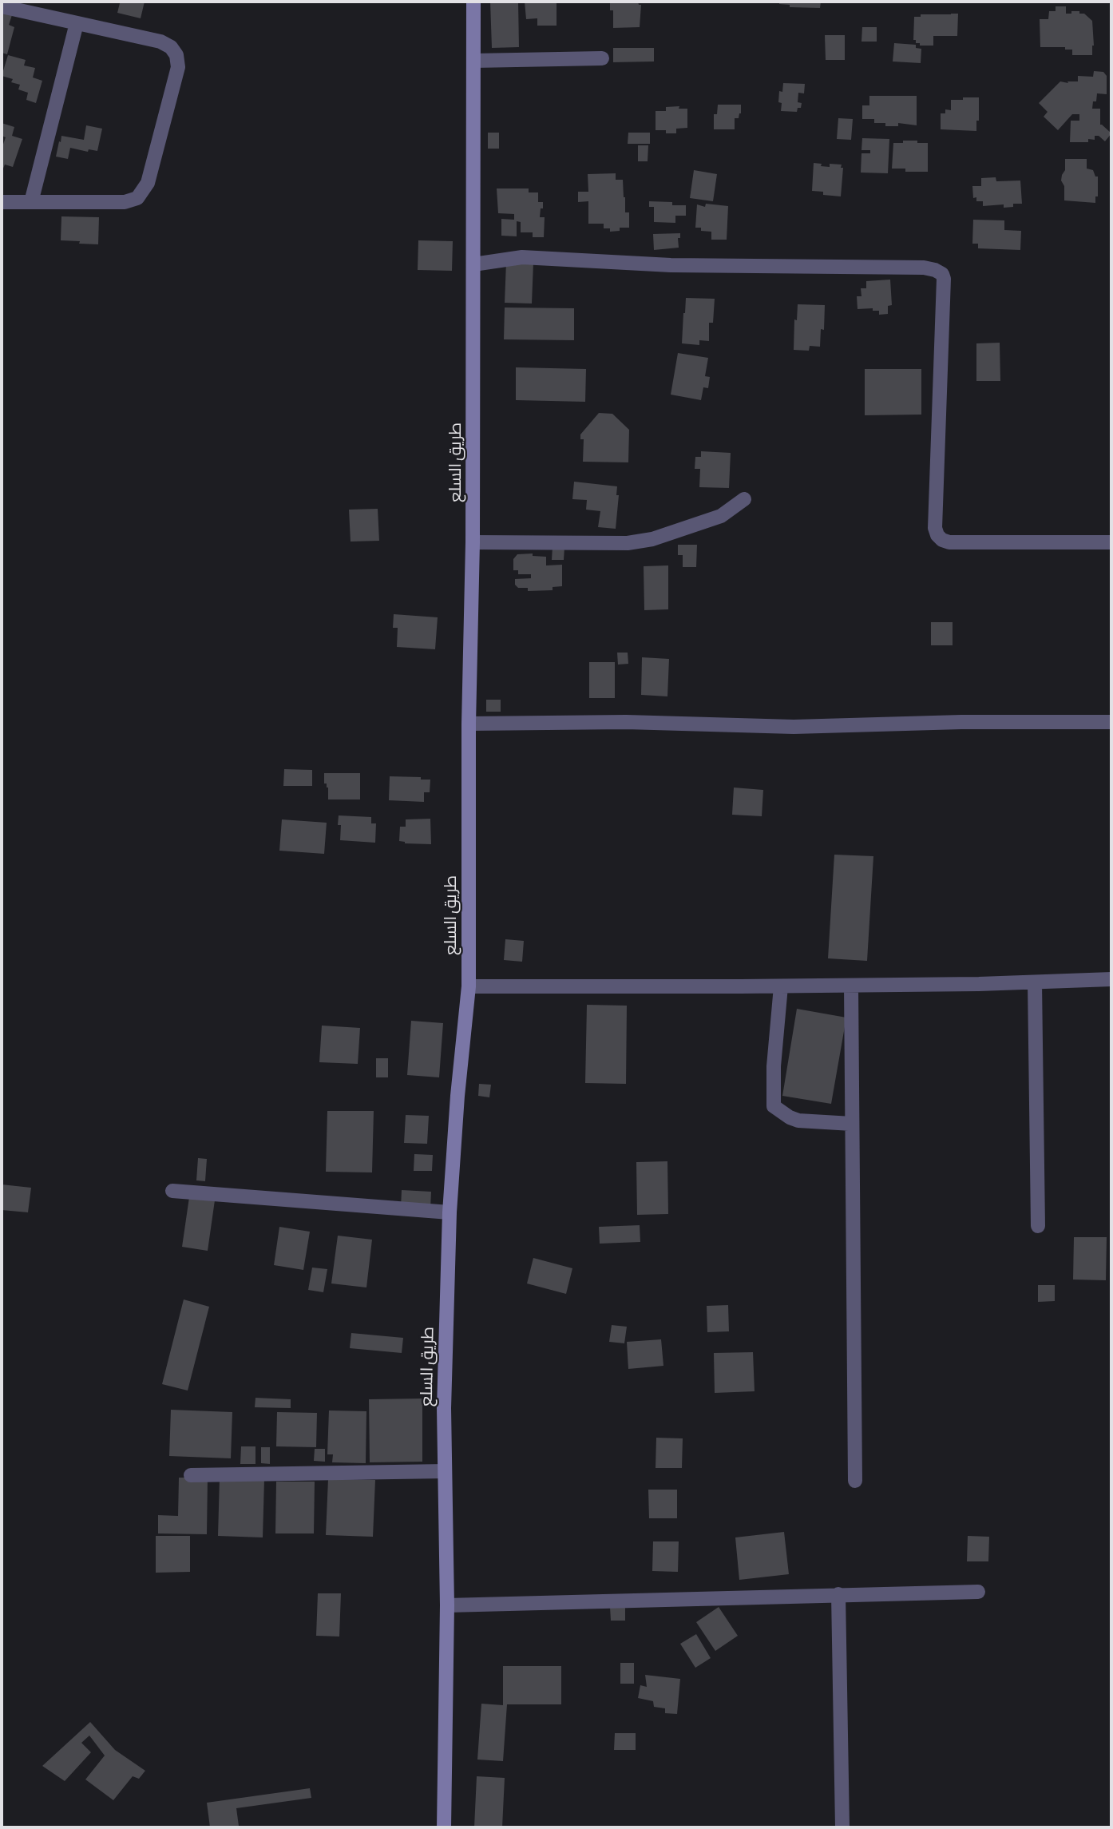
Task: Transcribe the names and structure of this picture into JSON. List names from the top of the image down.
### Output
{
  "streets": {
    "street": ["طريق السلع"]
  }
}
